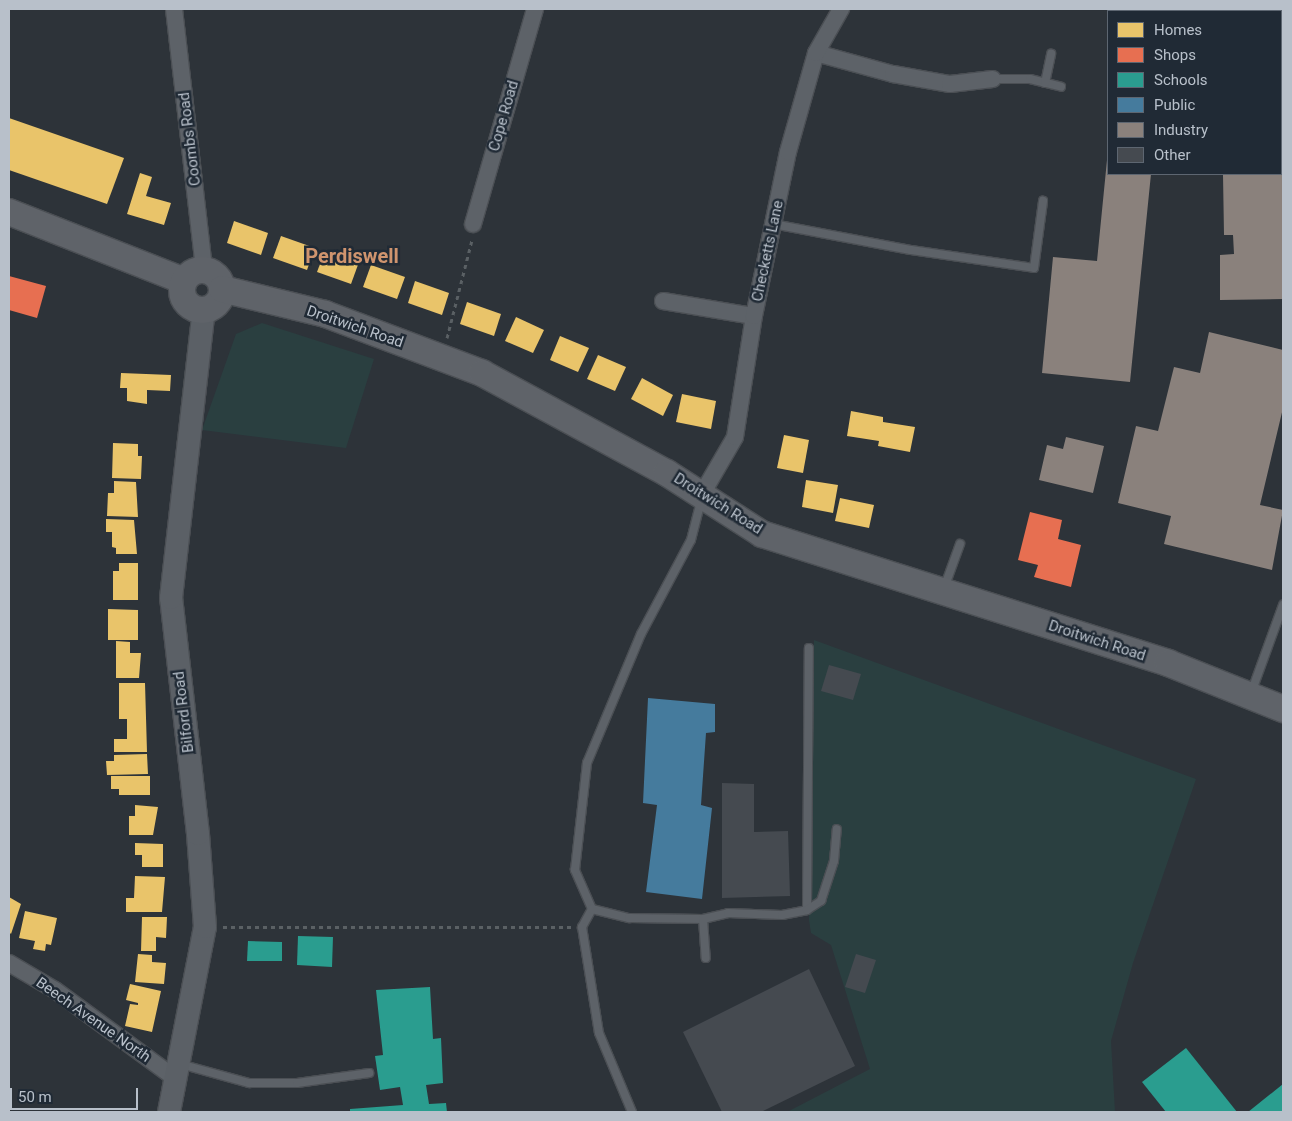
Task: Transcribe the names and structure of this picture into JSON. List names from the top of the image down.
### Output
{
  "streets": {
    "main road": ["Droitwich Road", "Bilford Road"],
    "street": [
      "Cope Road",
      "Coombs Road",
      "Checketts Lane",
      "Beech Avenue North"
    ]
  },
  "crossings": [
    ["Coombs Road", "Droitwich Road"],
    ["Coombs Road", "Bilford Road"],
    ["Checketts Lane", "Droitwich Road"],
    ["Droitwich Road", "Bilford Road"],
    ["Bilford Road", "Beech Avenue North"]
  ],
  "districts": ["Perdiswell"],
  "legend": [
    "Homes",
    "Shops",
    "Schools",
    "Public",
    "Industry",
    "Other"
  ],
  "scale_bar": "50 m"
}
